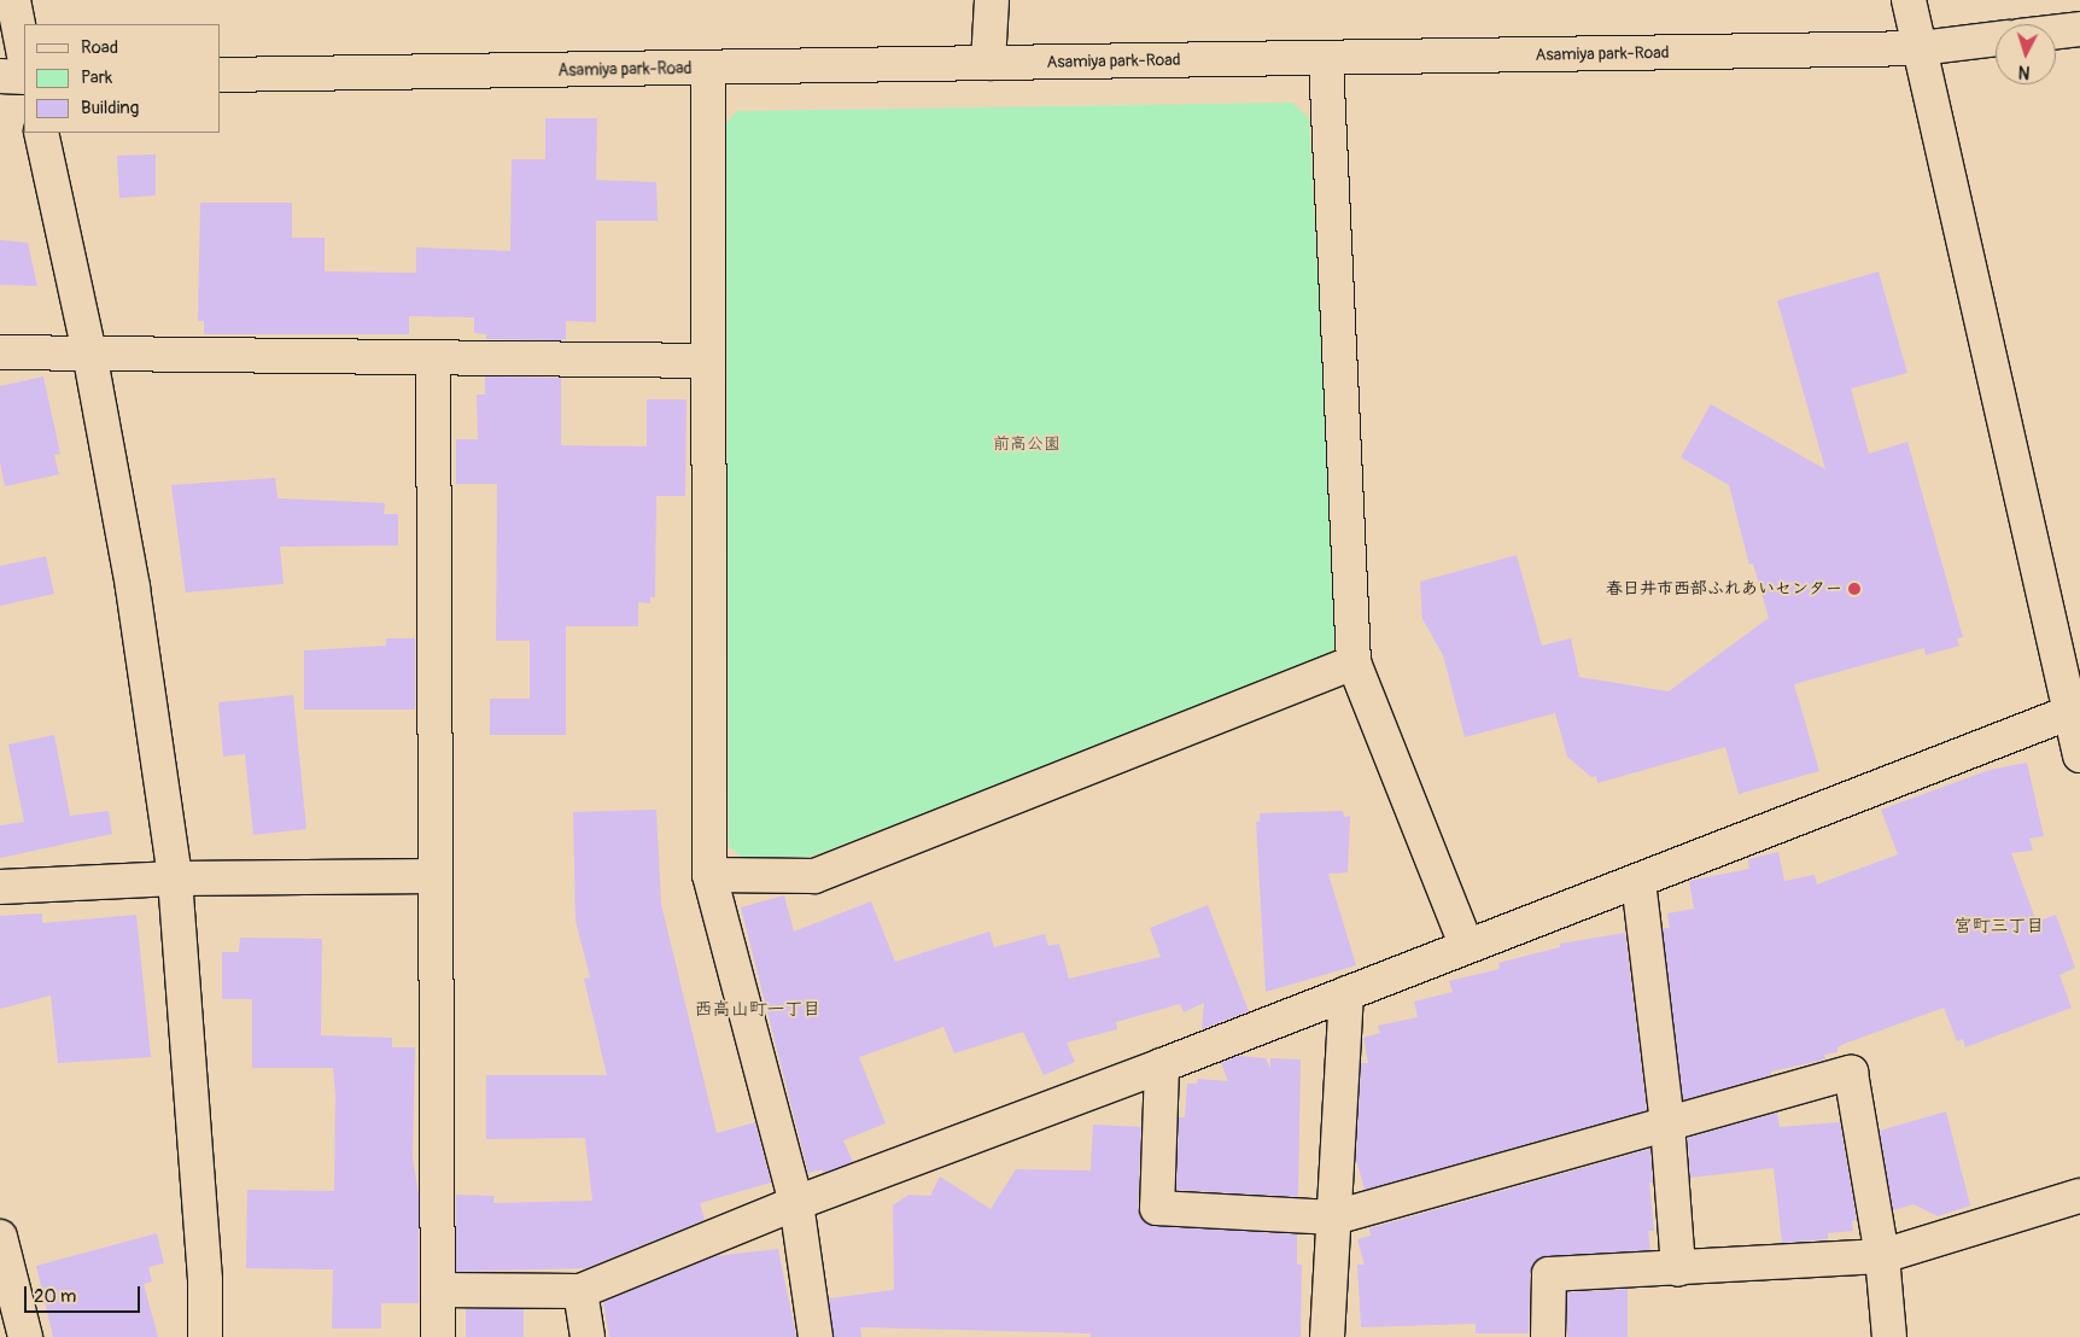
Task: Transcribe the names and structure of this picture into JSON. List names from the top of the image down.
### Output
{
  "streets": {
    "street": ["Asamiya park-Road"]
  },
  "districts": ["宮町三丁目", "西高山町一丁目"],
  "parks": ["前高公園"],
  "places": ["春日井市西部ふれあいセンター"],
  "legend": ["Road", "Park", "Building"],
  "scale_bar": "20 m",
  "north": "bottom"
}
